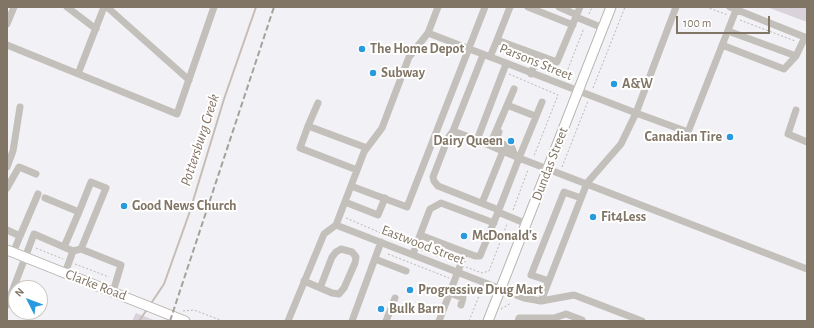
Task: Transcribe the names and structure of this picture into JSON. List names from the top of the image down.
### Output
{
  "streets": {
    "main road": ["Dundas Street", "Clarke Road"],
    "street": ["Parsons Street", "Eastwood Street"]
  },
  "crossings": [
    ["Parsons Street", "Dundas Street"],
    ["Dundas Street", "Eastwood Street"]
  ],
  "water": ["Pottersburg Creek"],
  "places": [
    "The Home Depot",
    "Subway",
    "A&W",
    "Canadian Tire",
    "Dairy Queen",
    "Good News Church",
    "Fit4Less",
    "McDonald's",
    "Progressive Drug Mart",
    "Bulk Barn"
  ],
  "scale_bar": "100 m",
  "north": "top left"
}
